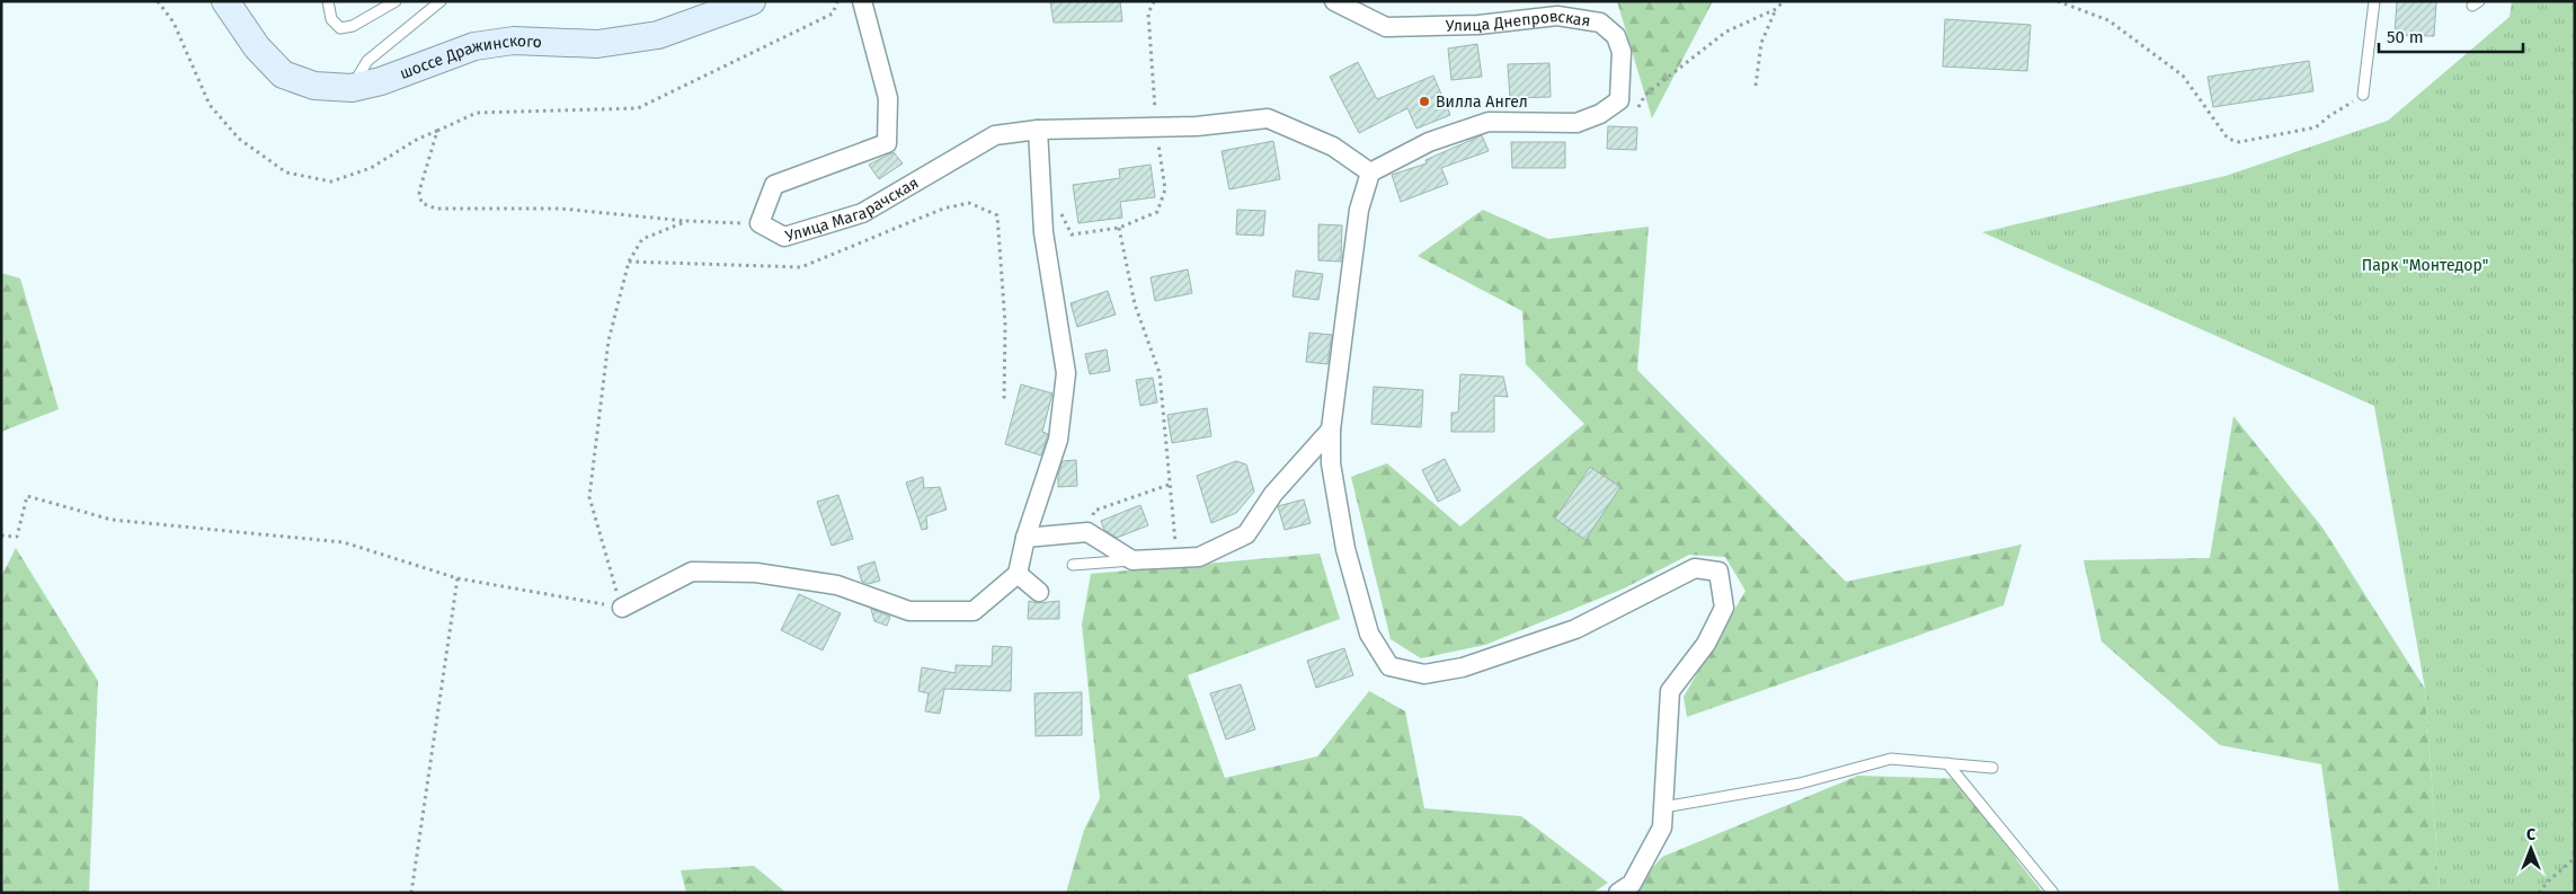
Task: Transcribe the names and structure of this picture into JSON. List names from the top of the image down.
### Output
{
  "streets": {
    "main road": ["шоссе Дражинского"],
    "street": ["Улица Днепровская", "Улица Магарачская"]
  },
  "parks": ["Парк \"Монтедор\""],
  "places": ["Вилла Ангел"],
  "scale_bar": "50 m",
  "north": "top"
}
